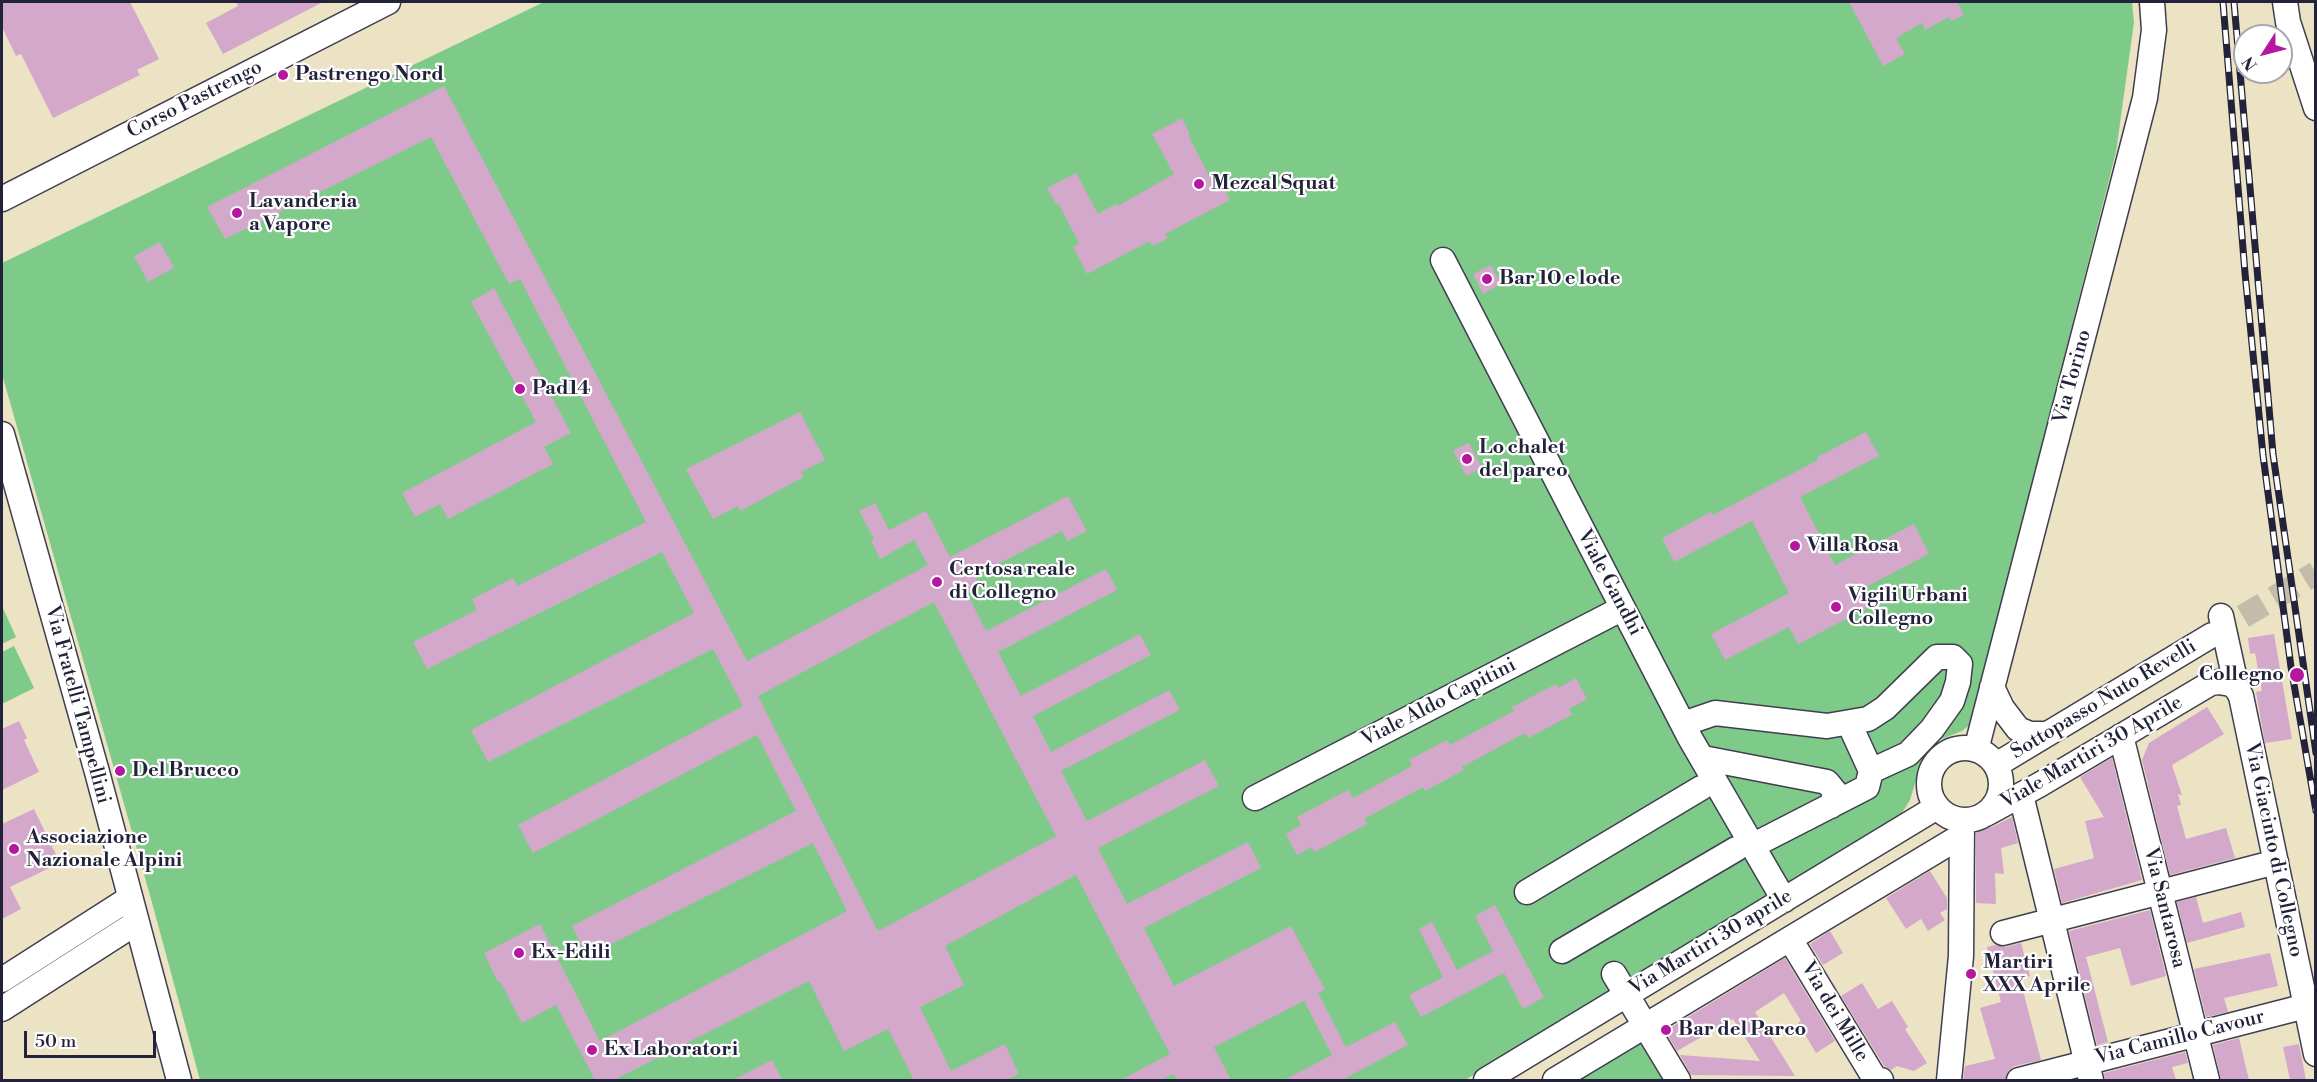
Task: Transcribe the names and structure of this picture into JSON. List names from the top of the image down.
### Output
{
  "streets": {
    "street": [
      "Corso Pastrengo",
      "Via Torino",
      "Viale Gandhi",
      "Sottopasso Nuto Revelli",
      "Viale Aldo Capitini",
      "Via Fratelli Tampellini",
      "Viale Martiri 30 Aprile",
      "Via Giacinto di Collegno",
      "Via Santarosa",
      "Via Martiri 30 aprile",
      "Via dei Mille",
      "Via Camillo Cavour"
    ]
  },
  "crossings": [
    ["Via Torino", "Sottopasso Nuto Revelli"],
    ["Via Torino", "Viale Martiri 30 Aprile"],
    ["Via Torino", "Via Martiri 30 aprile"],
    ["Viale Gandhi", "Viale Aldo Capitini"],
    ["Viale Gandhi", "Via Martiri 30 aprile"],
    ["Sottopasso Nuto Revelli", "Viale Martiri 30 Aprile"],
    ["Sottopasso Nuto Revelli", "Via Giacinto di Collegno"],
    ["Sottopasso Nuto Revelli", "Via Martiri 30 aprile"],
    ["Viale Martiri 30 Aprile", "Via Giacinto di Collegno"],
    ["Viale Martiri 30 Aprile", "Via Santarosa"],
    ["Viale Martiri 30 Aprile", "Via Martiri 30 aprile"],
    ["Via Giacinto di Collegno", "Via Camillo Cavour"],
    ["Via Santarosa", "Via Camillo Cavour"],
    ["Via Martiri 30 aprile", "Via dei Mille"]
  ],
  "places": [
    "Pastrengo Nord",
    "Mezcal Squat",
    "Lavanderia a Vapore",
    "Bar 10 e lode",
    "Pad14",
    "Lo chalet del parco",
    "Villa Rosa",
    "Certosa reale di Collegno",
    "Vigili Urbani Collegno",
    "Collegno",
    "Del Brucco",
    "Associazione Nazionale Alpini",
    "Ex-Edili",
    "Martiri XXX Aprile",
    "Bar del Parco",
    "Ex Laboratori"
  ],
  "scale_bar": "50 m",
  "north": "bottom left"
}
